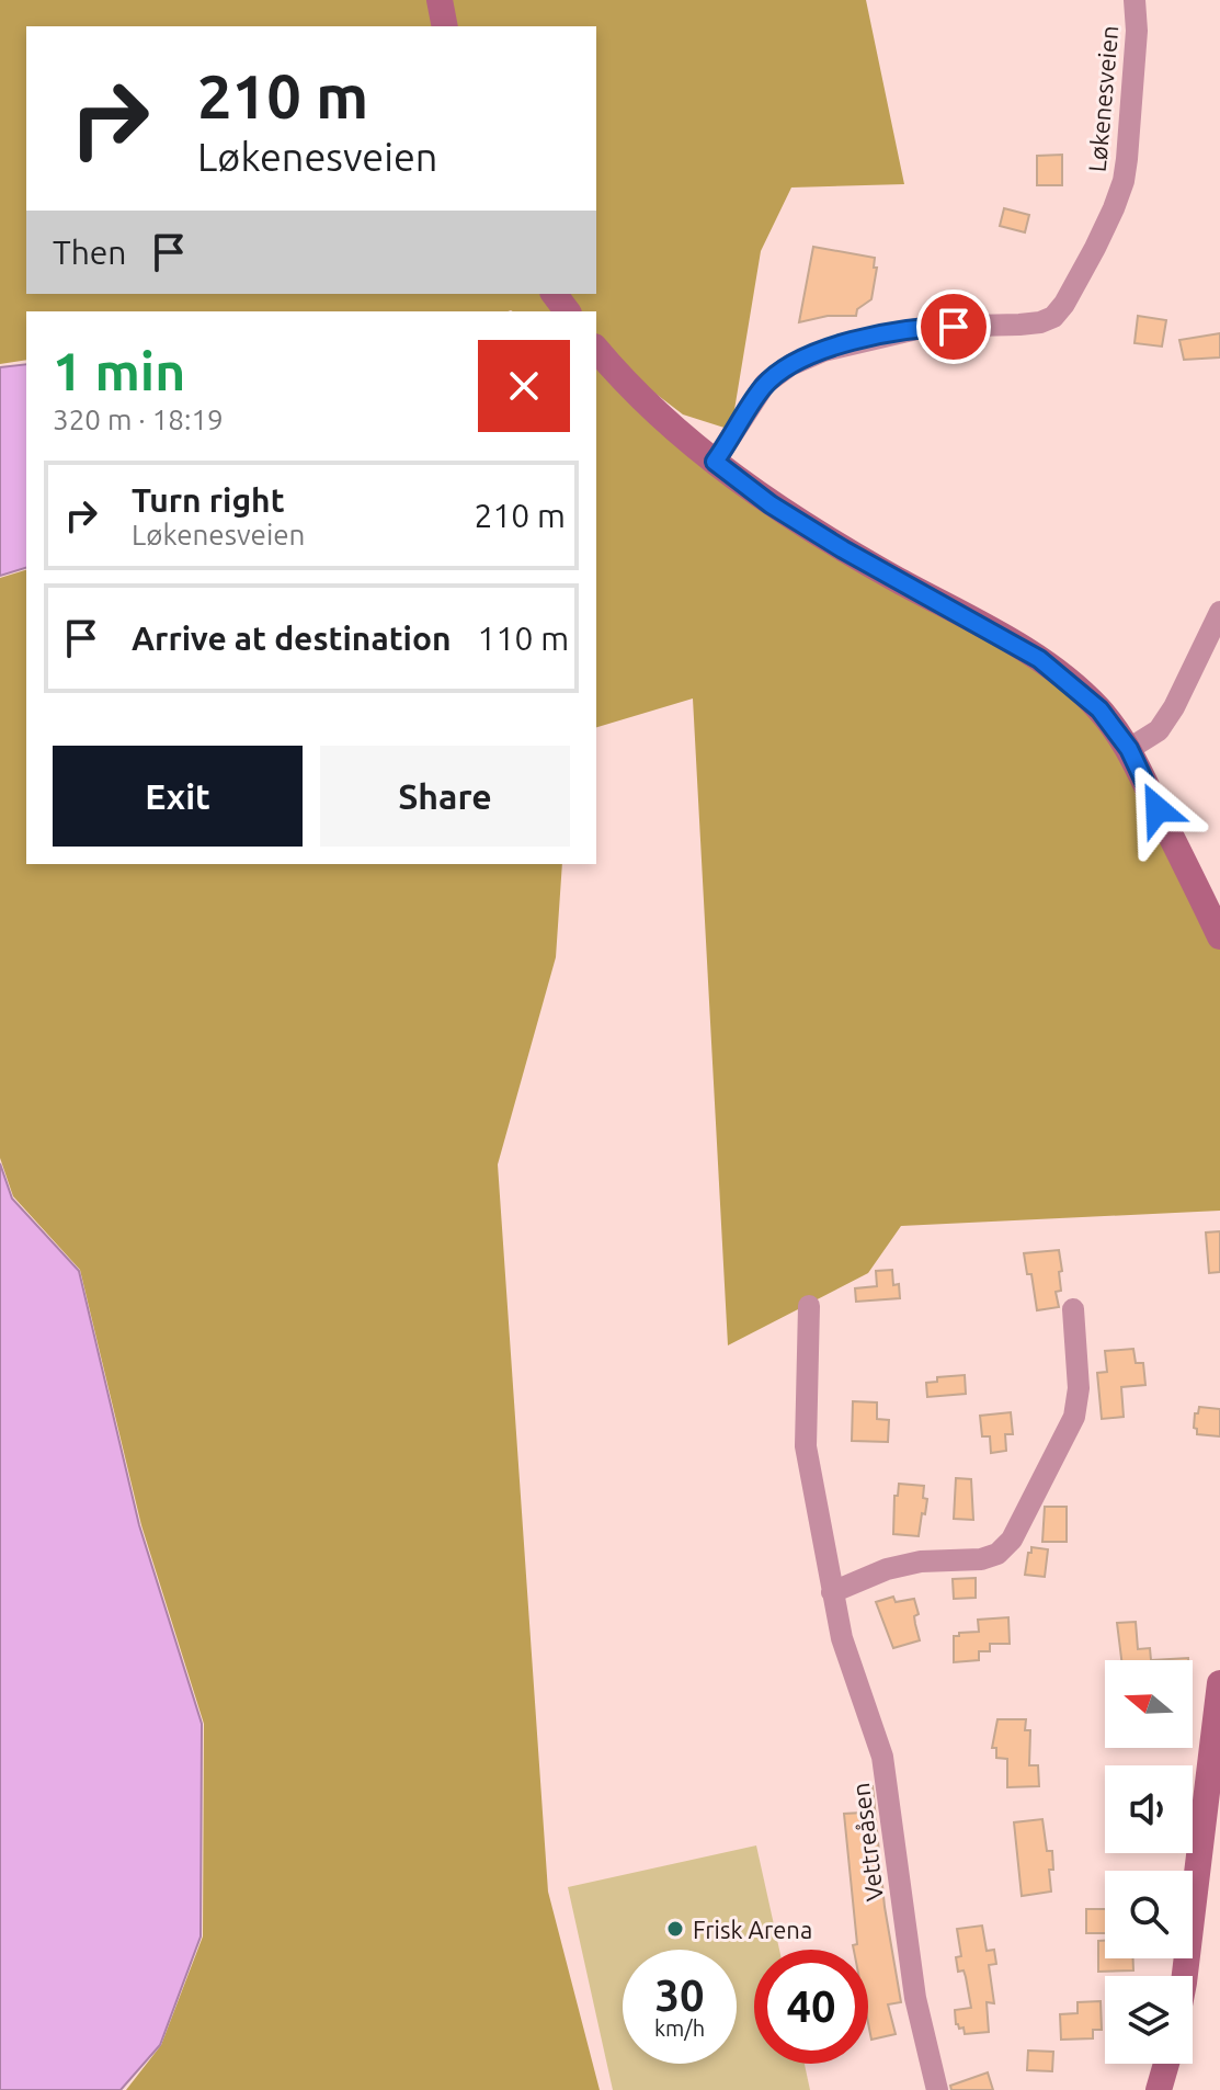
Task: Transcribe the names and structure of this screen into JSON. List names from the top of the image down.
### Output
{
  "streets": {
    "street": ["Løkenesveien", "Vettreåsen"]
  },
  "places": ["Frisk Arena"],
  "north": "left",
  "page": {
    "turn": ["210 m", "Løkenesveien"],
    "then": "Then",
    "heading": ["1 min", "320 m · 18:19"],
    "list": [
      {
        "name": "Turn right",
        "note": "Løkenesveien",
        "value": "210 m"
      },
      {
        "name": "Arrive at destination",
        "value": "110 m"
      }
    ],
    "buttons": ["Exit", "Share"],
    "speed": "30 km/h",
    "limit": "40"
  }
}
